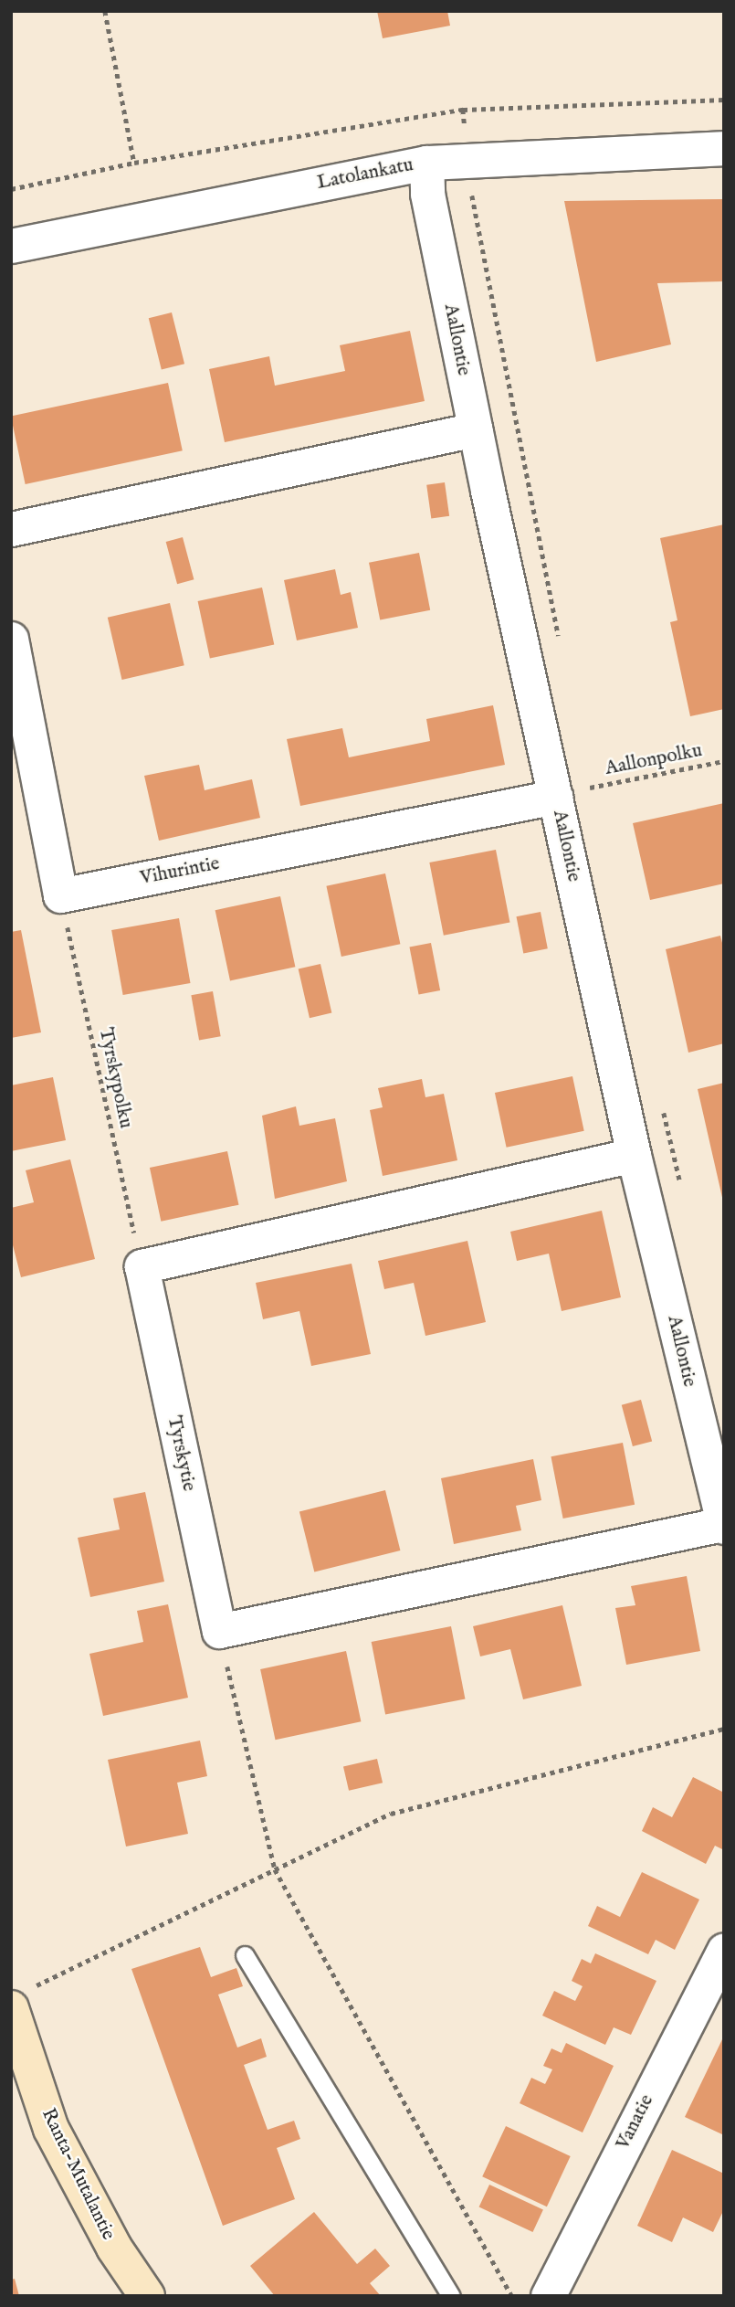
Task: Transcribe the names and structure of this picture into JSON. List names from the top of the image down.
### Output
{
  "streets": {
    "street": [
      "Latolankatu",
      "Aallontie",
      "Vihurintie",
      "Tyrskytie",
      "Vanatie",
      "Ranta-Mutalantie"
    ],
    "path": ["Aallonpolku", "Tyrskypolku"]
  },
  "crossings": [
    ["Latolankatu", "Aallontie"],
    ["Aallontie", "Vihurintie"],
    ["Vihurintie", "Tyrskypolku"],
    ["Tyrskypolku", "Tyrskytie"]
  ]
}
